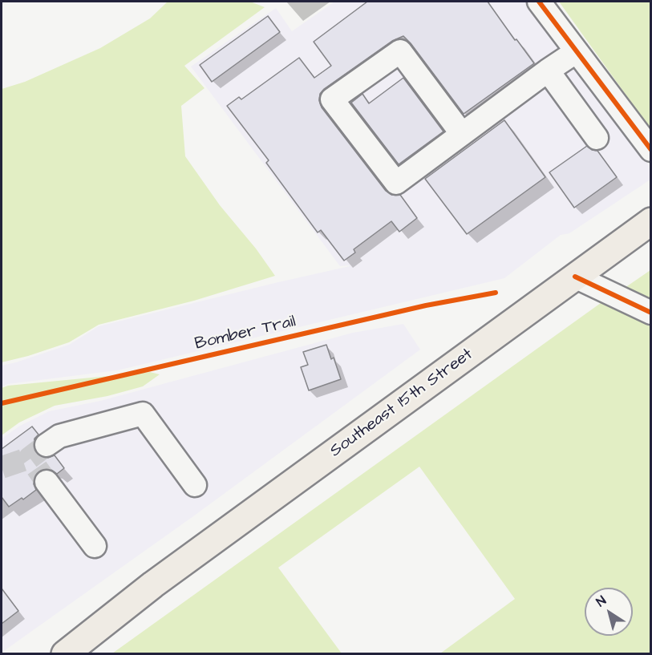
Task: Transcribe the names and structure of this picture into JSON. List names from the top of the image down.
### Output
{
  "streets": {
    "main road": ["Southeast 15th Street"],
    "cycle path": ["Bomber Trail"]
  },
  "north": "top left"
}
